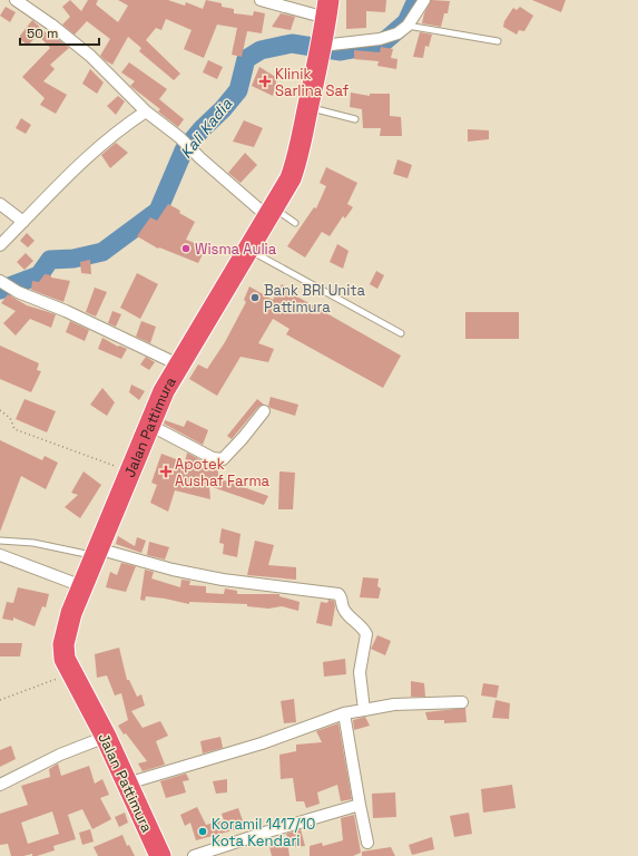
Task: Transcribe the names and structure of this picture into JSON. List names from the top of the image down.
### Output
{
  "streets": {
    "highway": ["Jalan Pattimura"]
  },
  "water": ["Kali Kadia"],
  "places": {
    "health": ["Klinik Sarlina Saf", "Apotek Aushaf Farma"],
    "other": ["Wisma Aulia", "Bank BRI Unita Pattimura", "Koramil 1417/10 Kota Kendari"]
  },
  "scale_bar": "50 m"
}
